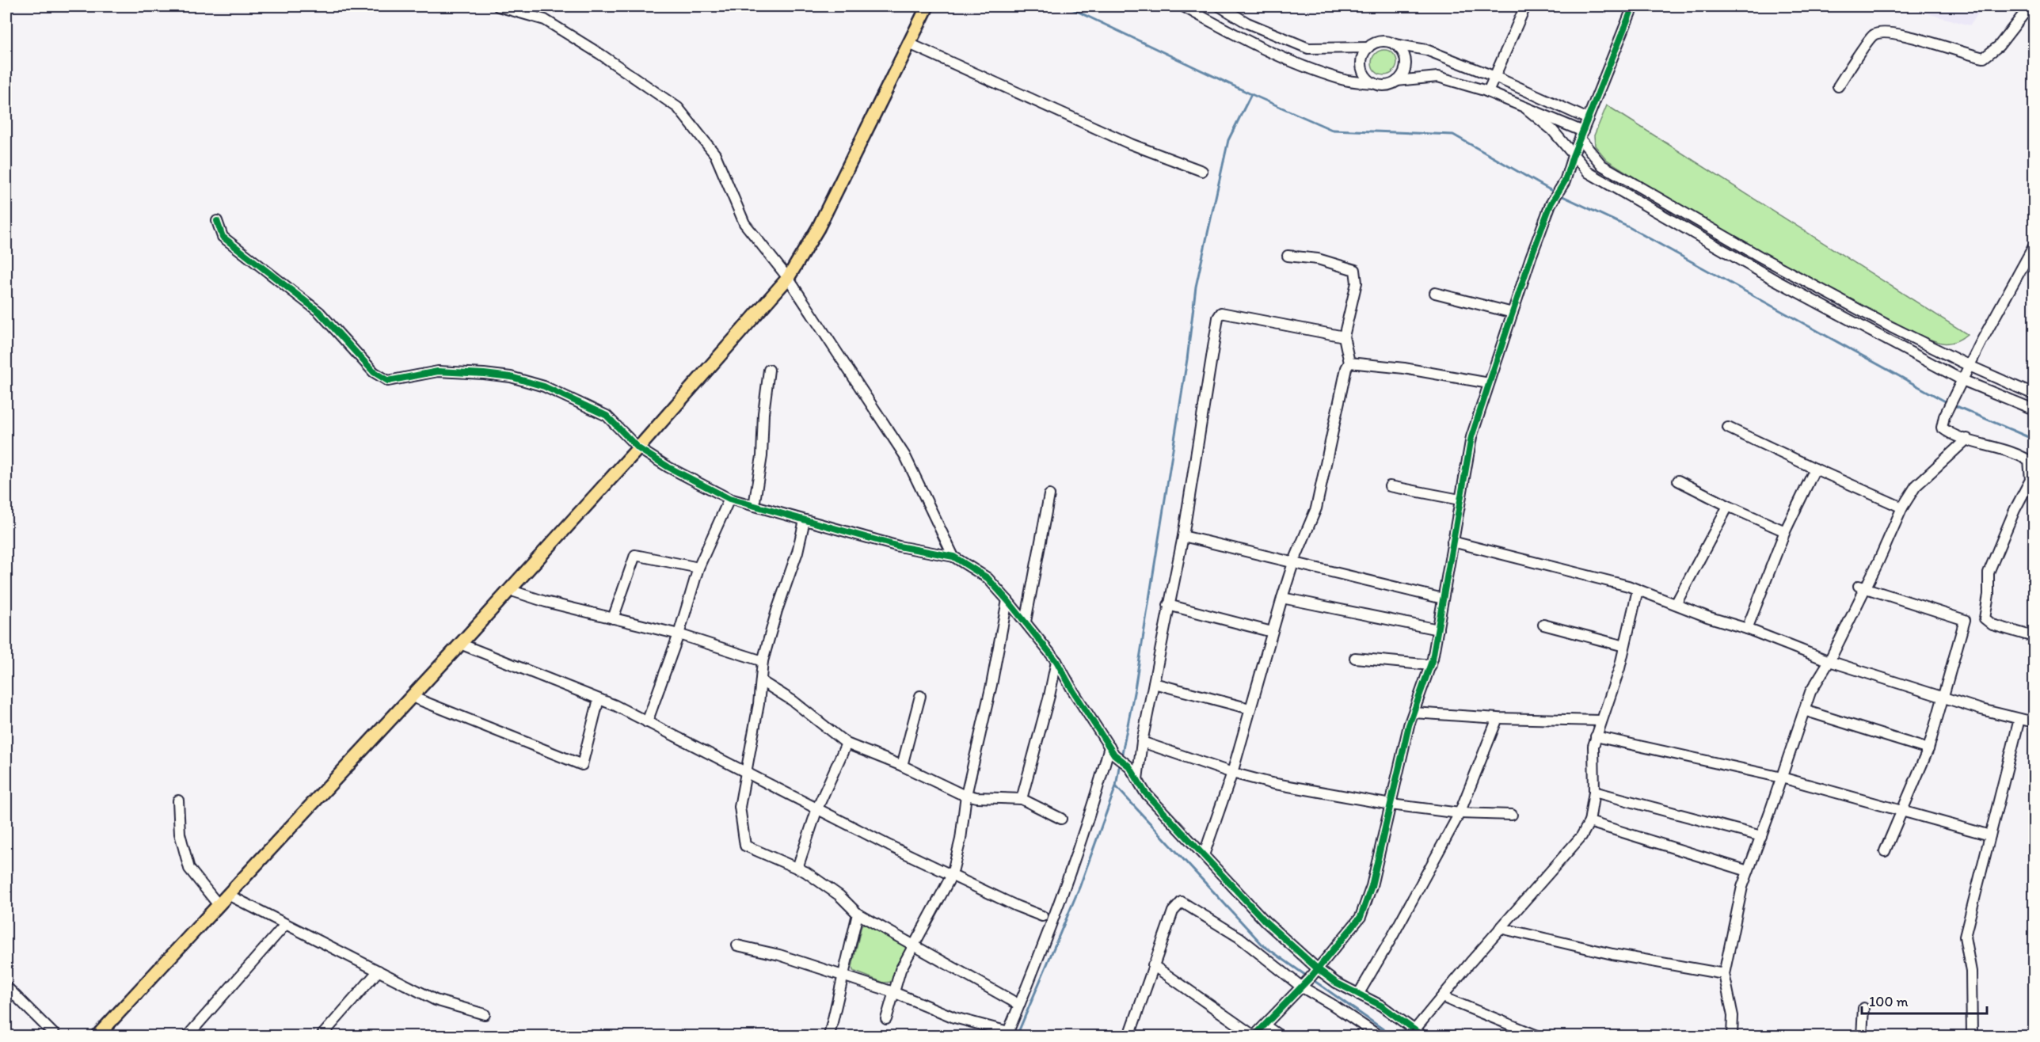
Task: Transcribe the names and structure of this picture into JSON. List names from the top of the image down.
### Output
{
  "scale_bar": "100 m"
}
